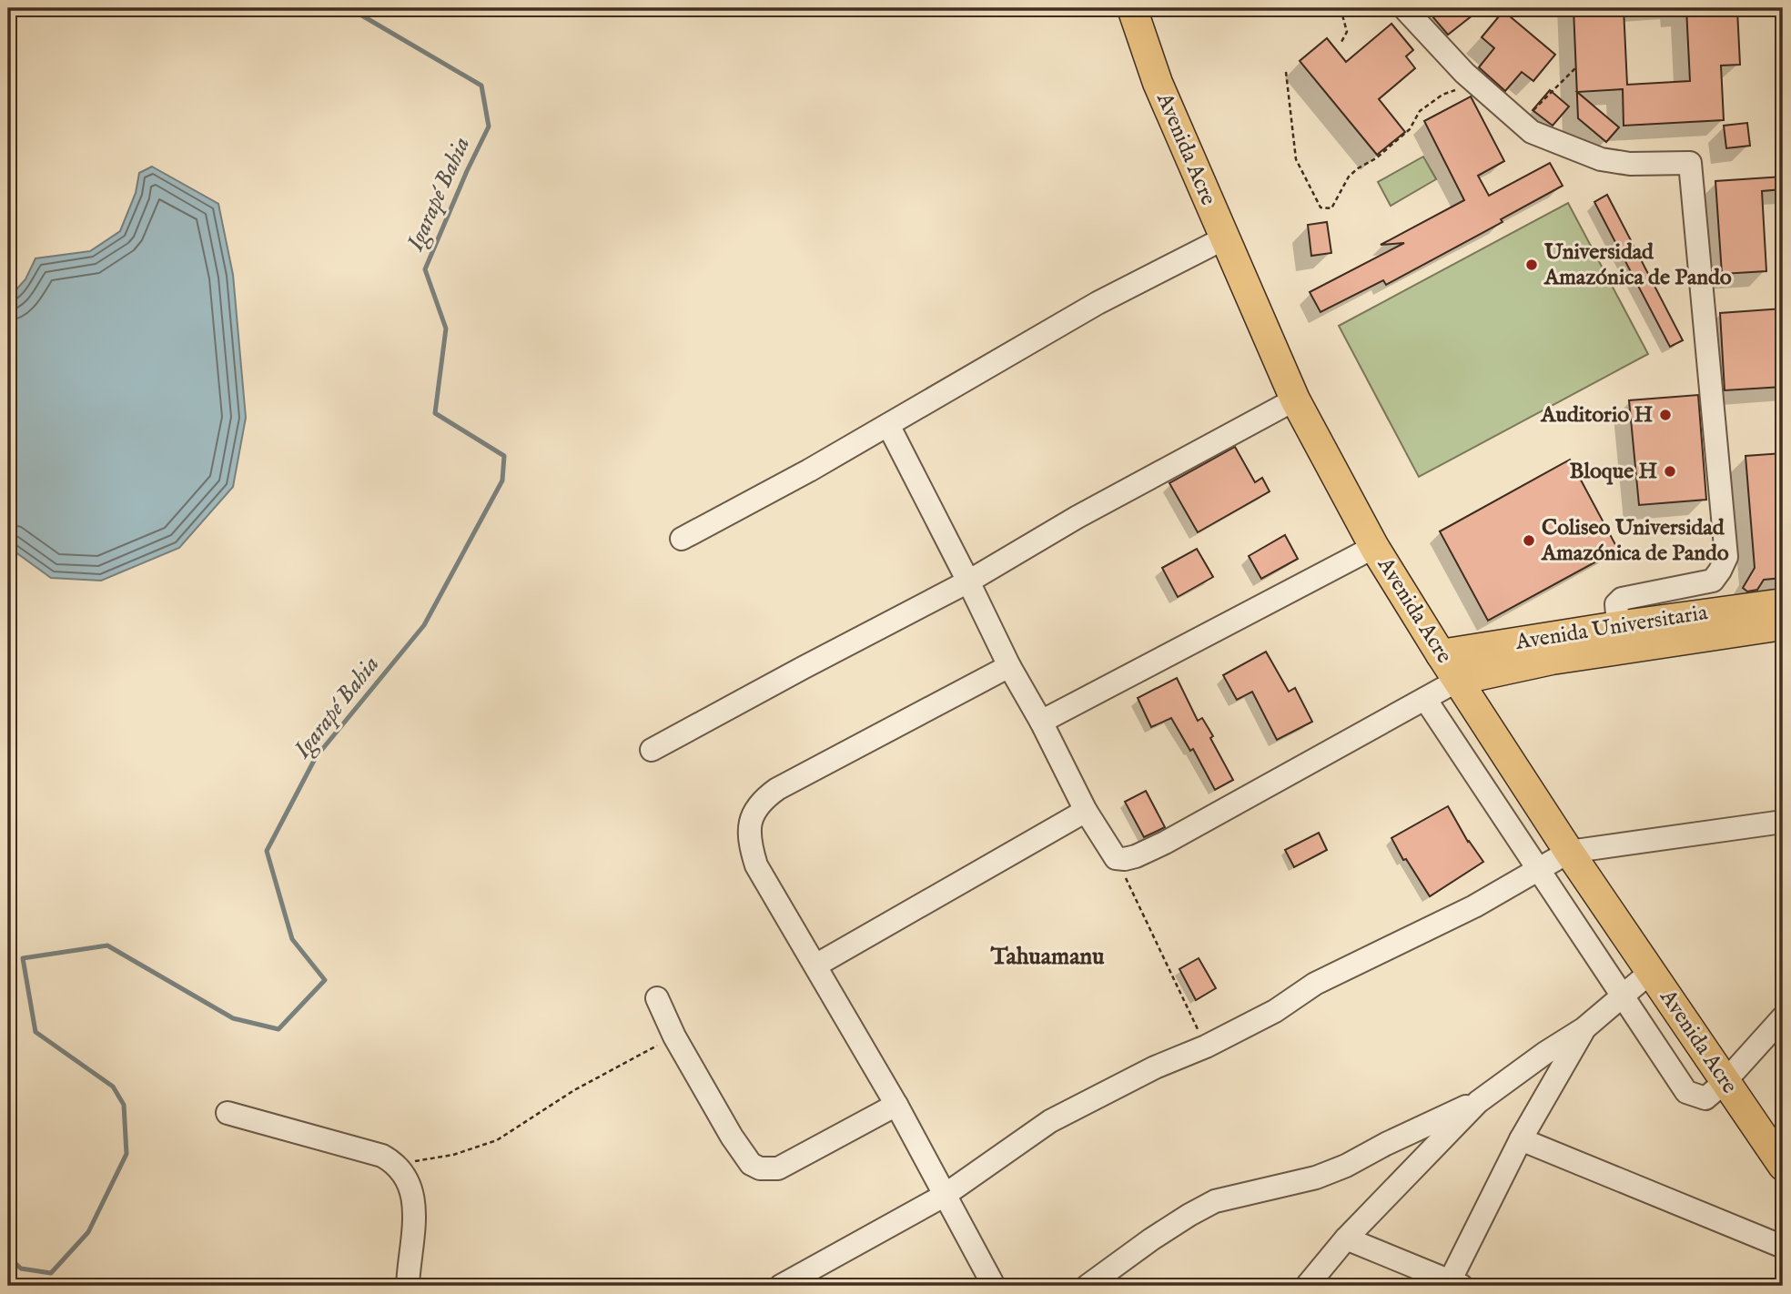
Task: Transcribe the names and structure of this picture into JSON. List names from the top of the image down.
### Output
{
  "streets": {
    "main road": ["Avenida Acre", "Avenida Universitaria"]
  },
  "crossings": [
    ["Avenida Acre", "Avenida Universitaria"]
  ],
  "districts": ["Tahuamanu"],
  "water": ["Igarapé Bahia"],
  "places": [
    "Universidad Amazónica de Pando",
    "Auditorio H",
    "Bloque H",
    "Coliseo Universidad Amazónica de Pando"
  ]
}
